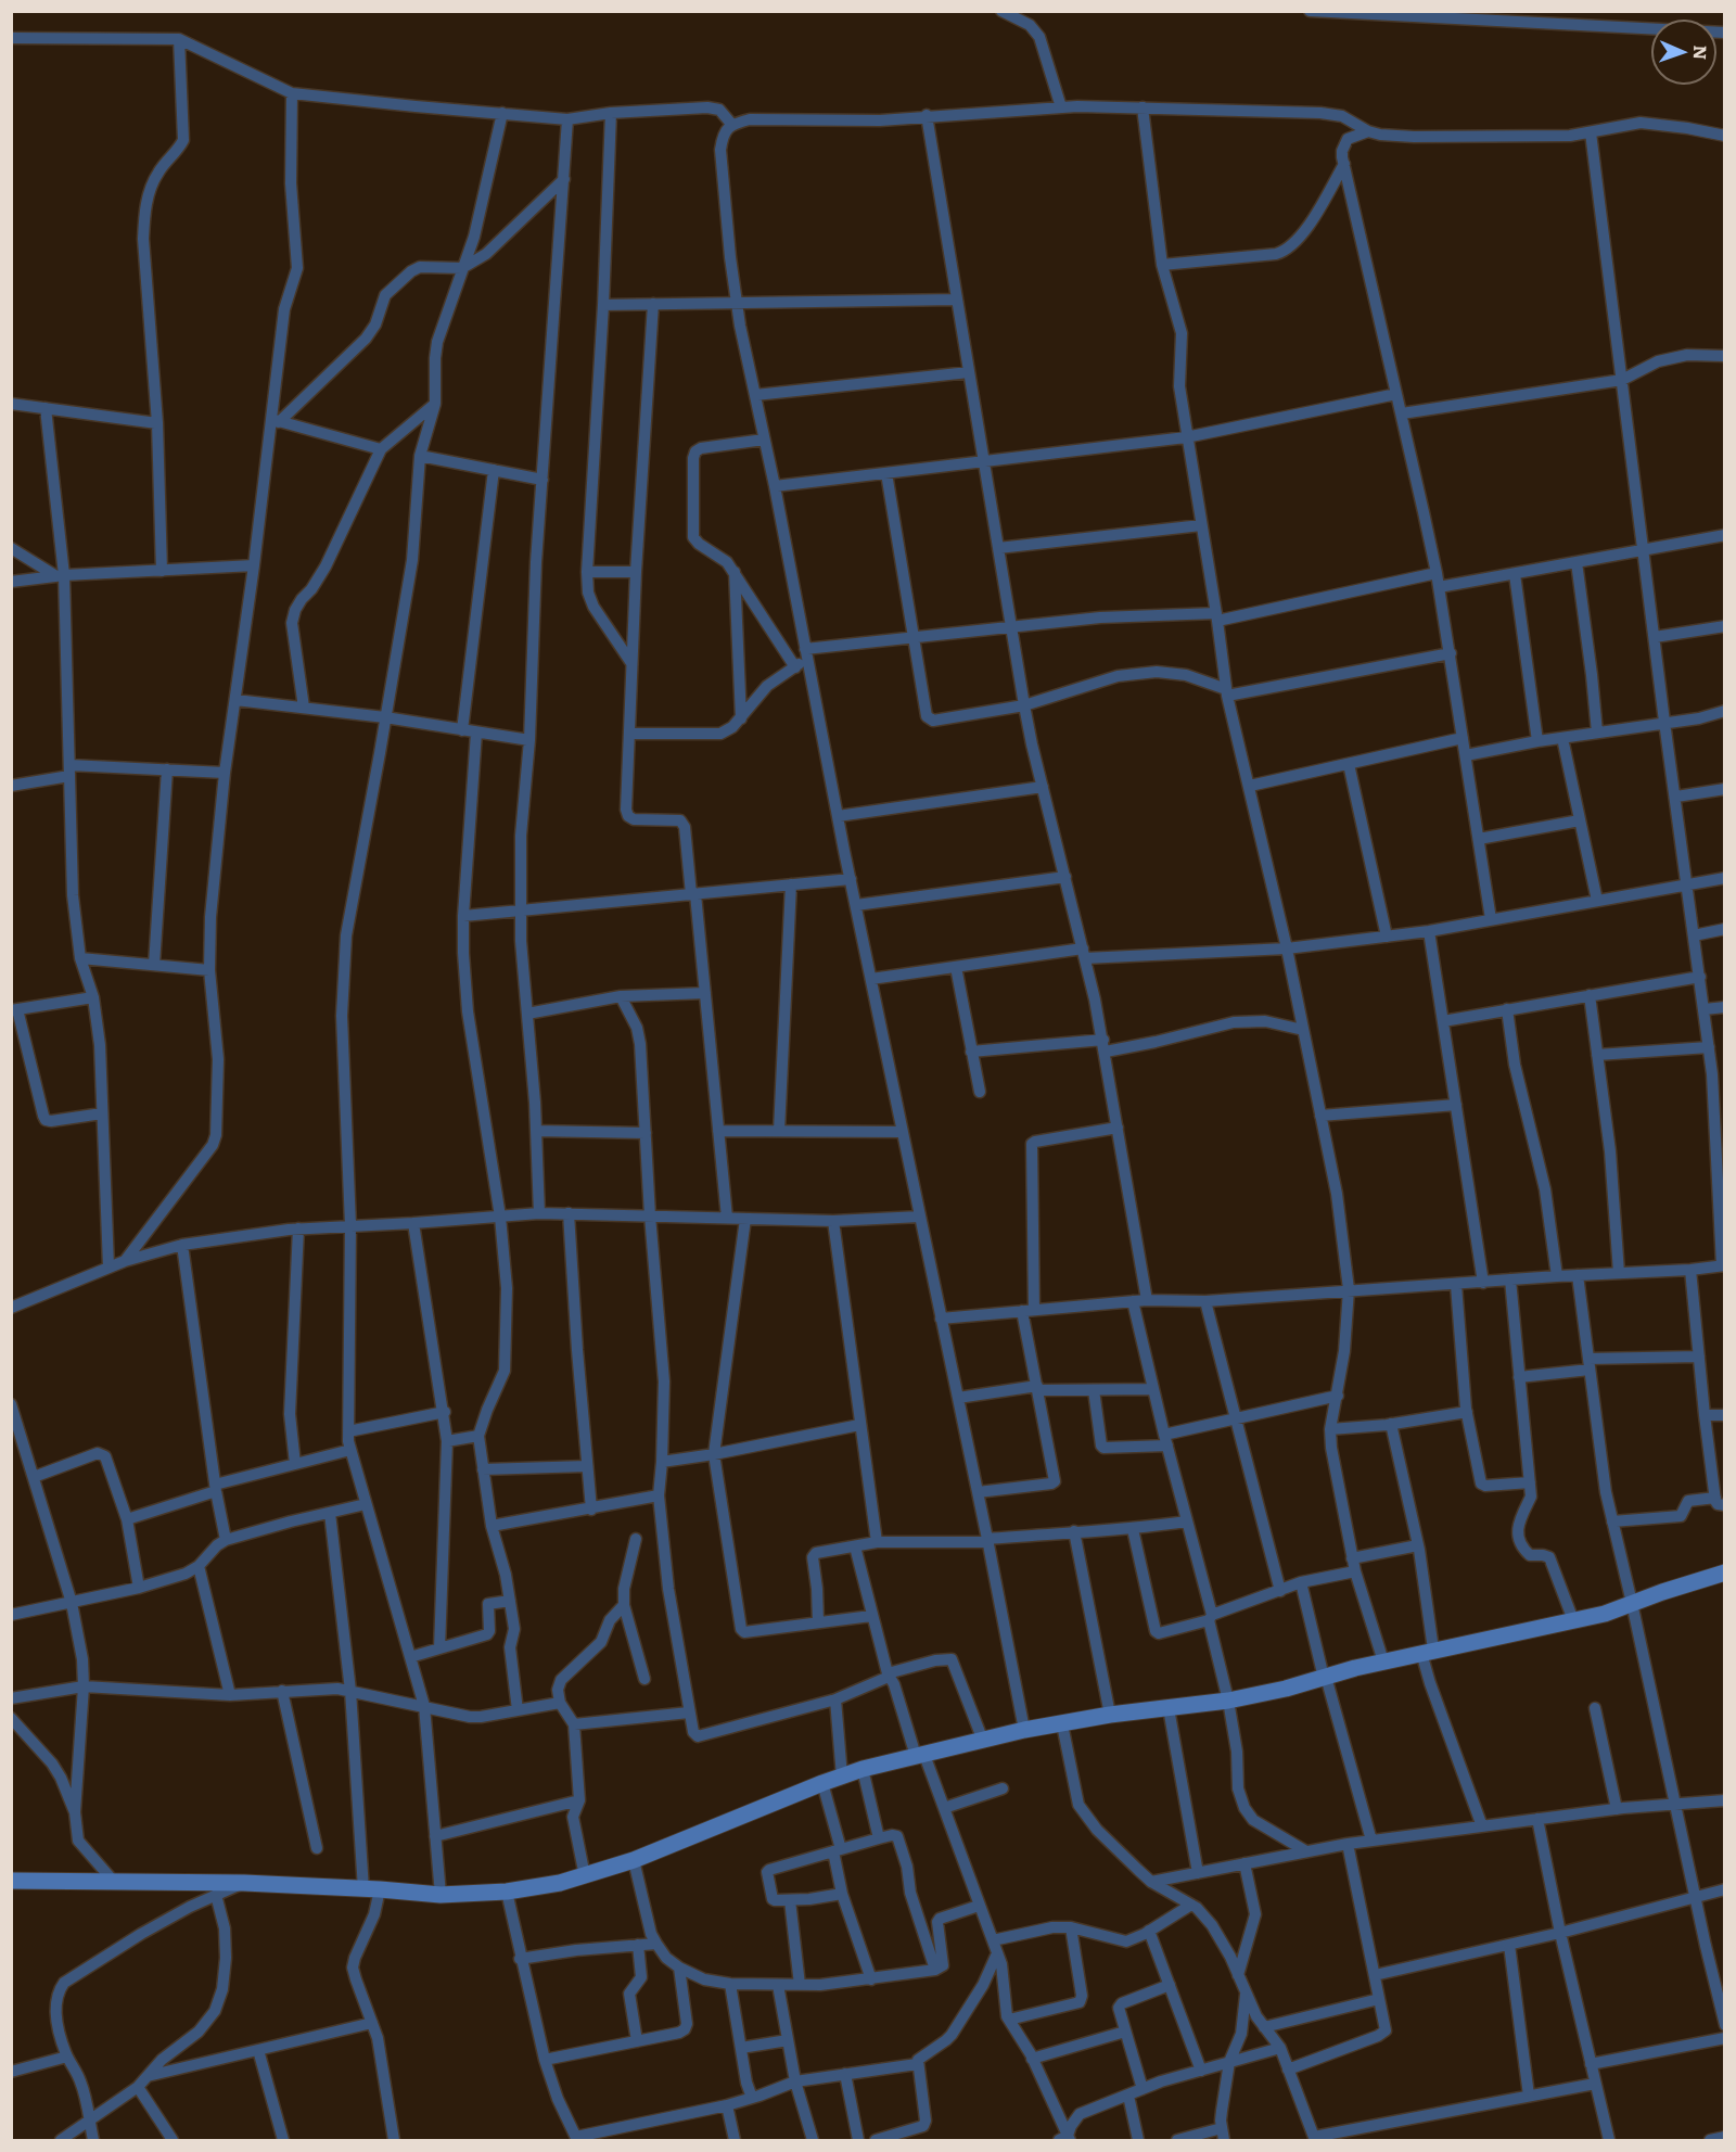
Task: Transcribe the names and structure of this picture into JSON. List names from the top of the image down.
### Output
{
  "north": "right"
}
